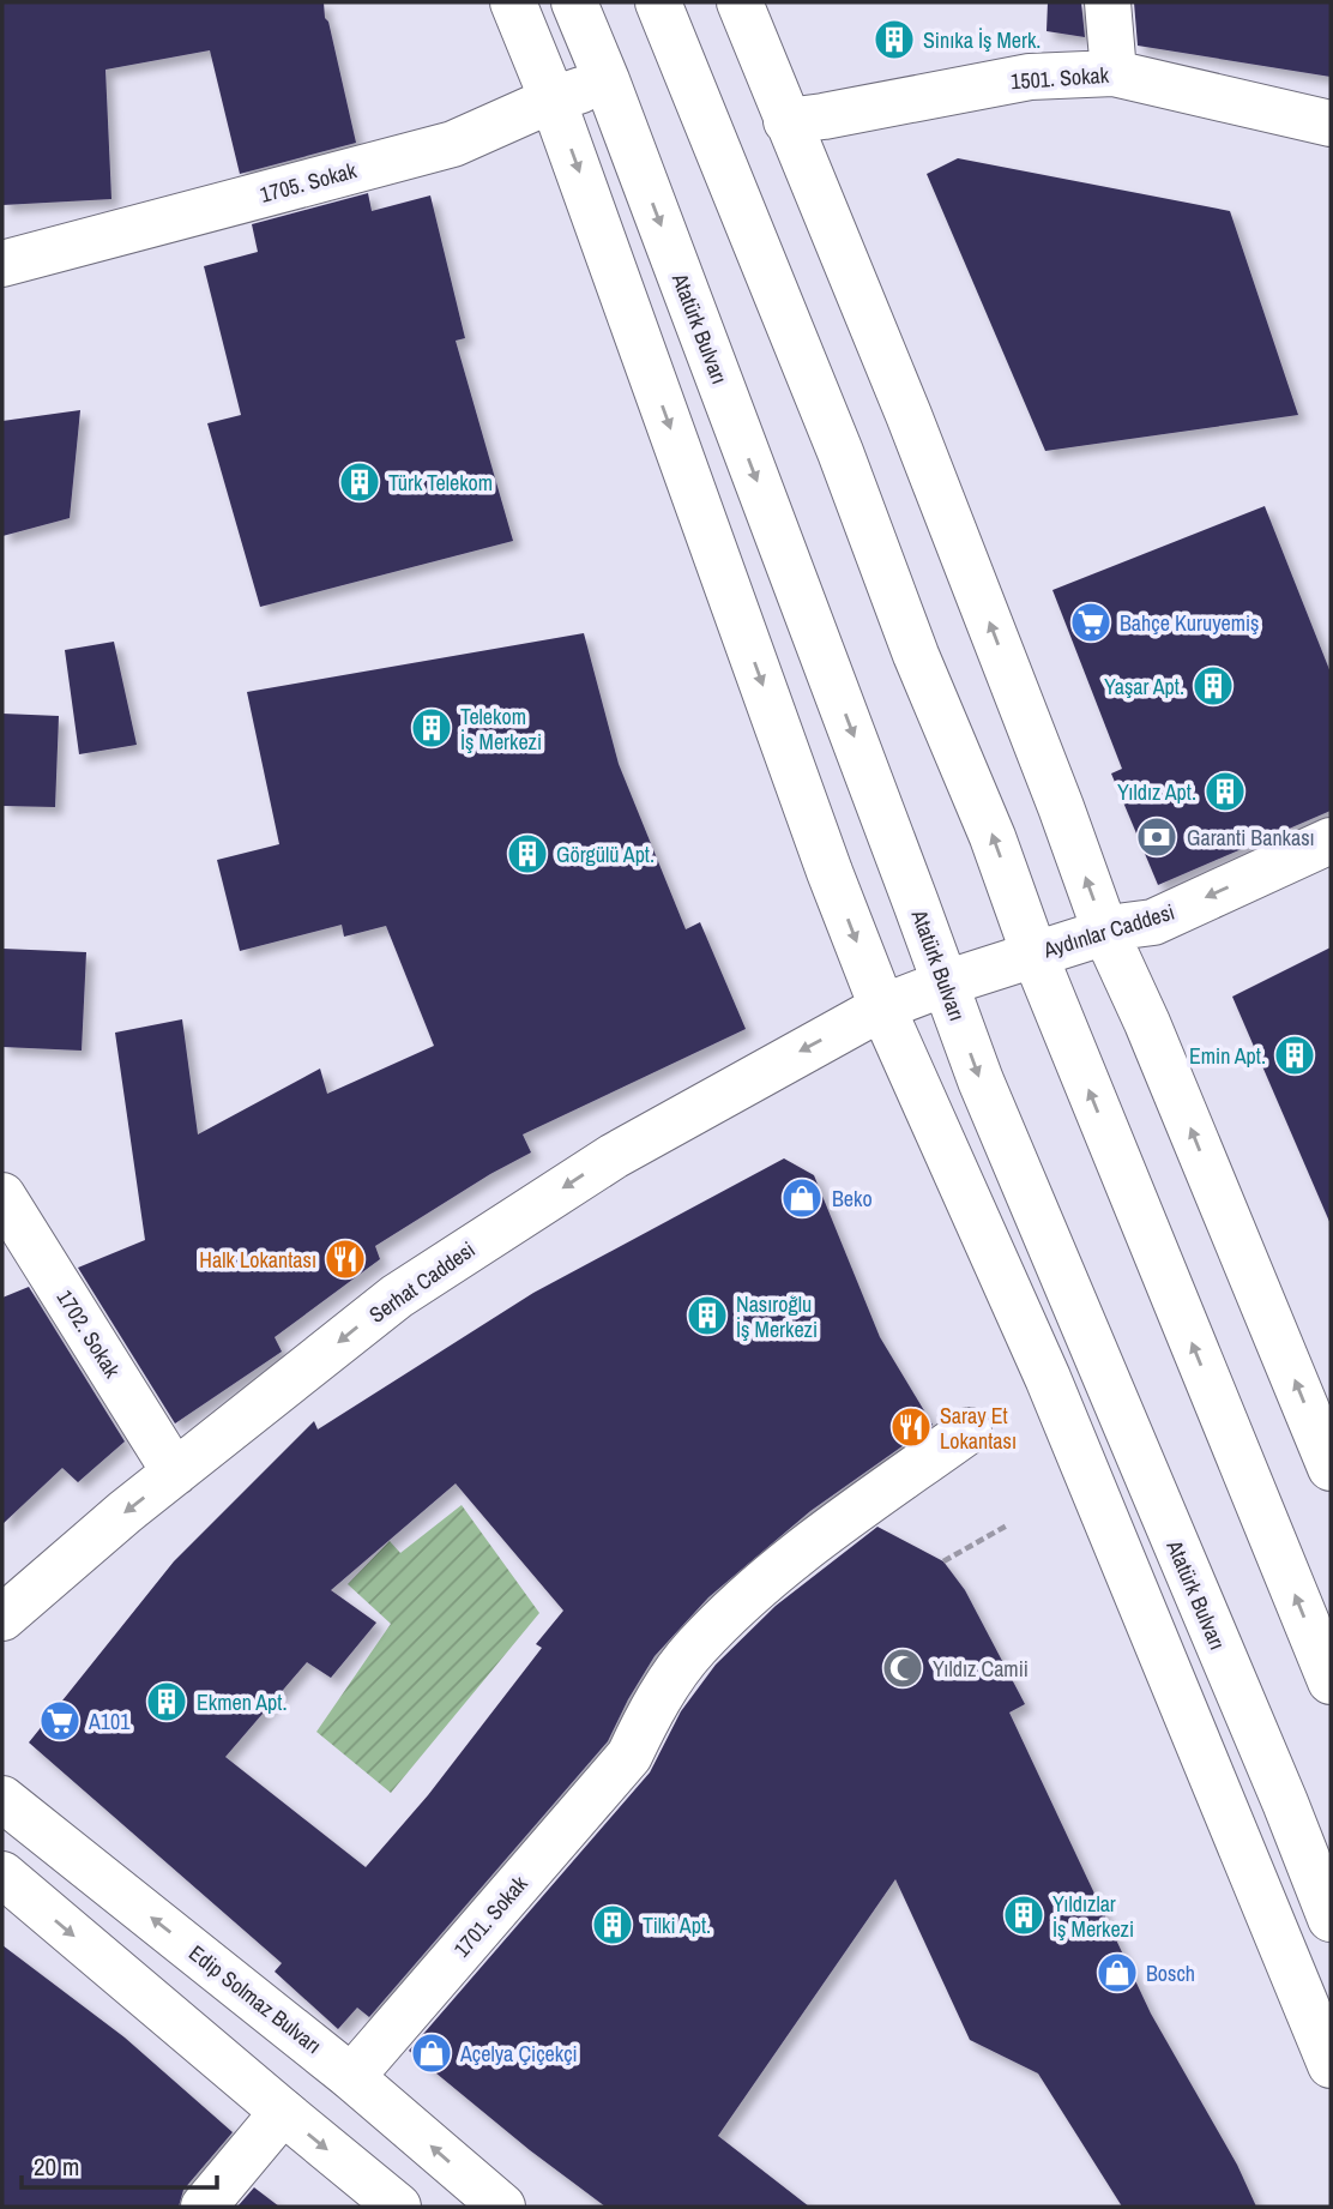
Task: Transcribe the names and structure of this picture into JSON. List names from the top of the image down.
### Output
{
  "streets": {
    "street": [
      "1501. Sokak",
      "1705. Sokak",
      "Atatürk Bulvarı",
      "Aydınlar Caddesi",
      "Serhat Caddesi",
      "1702. Sokak",
      "1701. Sokak",
      "Edip Solmaz Bulvarı"
    ]
  },
  "crossings": [
    ["1705. Sokak", "Atatürk Bulvarı"],
    ["Atatürk Bulvarı", "Aydınlar Caddesi"],
    ["Aydınlar Caddesi", "Serhat Caddesi"],
    ["Serhat Caddesi", "1702. Sokak"],
    ["1701. Sokak", "Edip Solmaz Bulvarı"]
  ],
  "one_way": ["Aydınlar Caddesi", "Serhat Caddesi"],
  "places": {
    "building": [
      "Sinıka İş Merk.",
      "Türk Telekom",
      "Yaşar Apt.",
      "Telekom İş Merkezi",
      "Yıldız Apt.",
      "Görgülü Apt.",
      "Emin Apt.",
      "Nasıroğlu İş Merkezi",
      "Ekmen Apt.",
      "Yıldızlar İş Merkezi",
      "Tilki Apt."
    ],
    "supermarket": ["Bahçe Kuruyemiş", "A101"],
    "bank": ["Garanti Bankası"],
    "shop": ["Beko", "Bosch", "Açelya Çiçekçi"],
    "restaurant": ["Halk Lokantası", "Saray Et Lokantası"],
    "mosque": ["Yıldız Camii"]
  },
  "scale_bar": "20 m"
}
